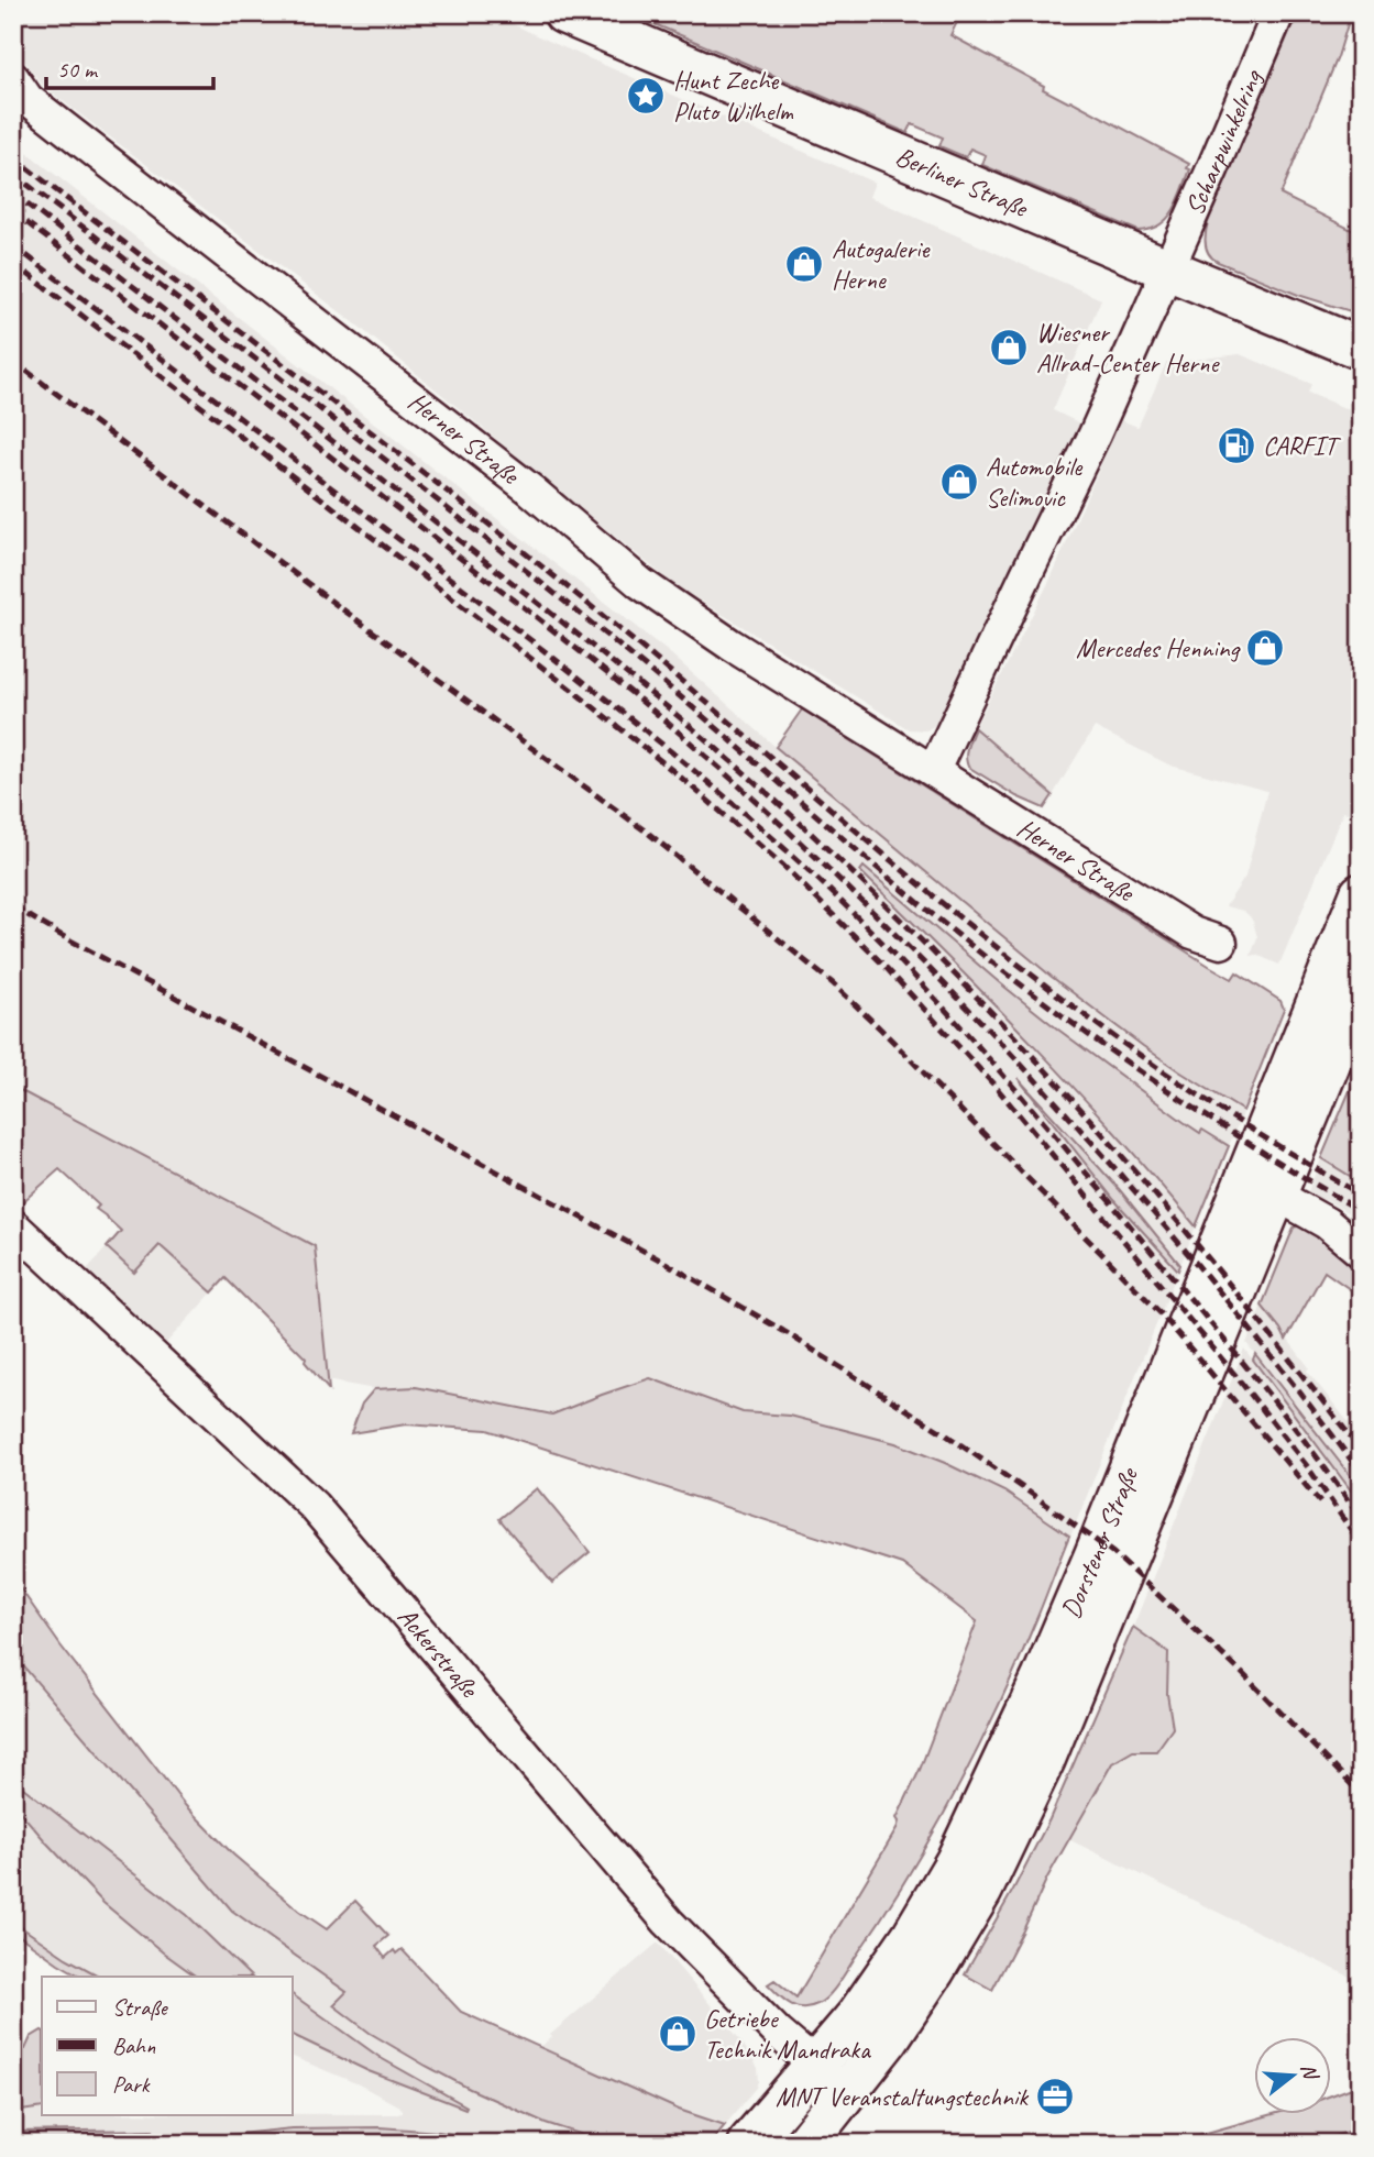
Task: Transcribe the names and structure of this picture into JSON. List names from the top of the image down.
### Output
{
  "streets": {
    "main road": ["Berliner Straße", "Dorstener Straße"],
    "street": ["Scharpwinkelring", "Herner Straße", "Ackerstraße"]
  },
  "crossings": [
    ["Scharpwinkelring", "Berliner Straße"],
    ["Dorstener Straße", "Ackerstraße"]
  ],
  "places": {
    "place": ["Hunt Zeche Pluto Wilhelm"],
    "shop": [
      "Autogalerie Herne",
      "Wiesner Allrad-Center Herne",
      "Automobile Selimovic",
      "Mercedes Henning",
      "Getriebe Technik Mandraka"
    ],
    "fuel station": ["CARFIT"],
    "office": ["MNT Veranstaltungstechnik"]
  },
  "legend": ["Straße", "Bahn", "Park"],
  "scale_bar": "50 m",
  "north": "right"
}
